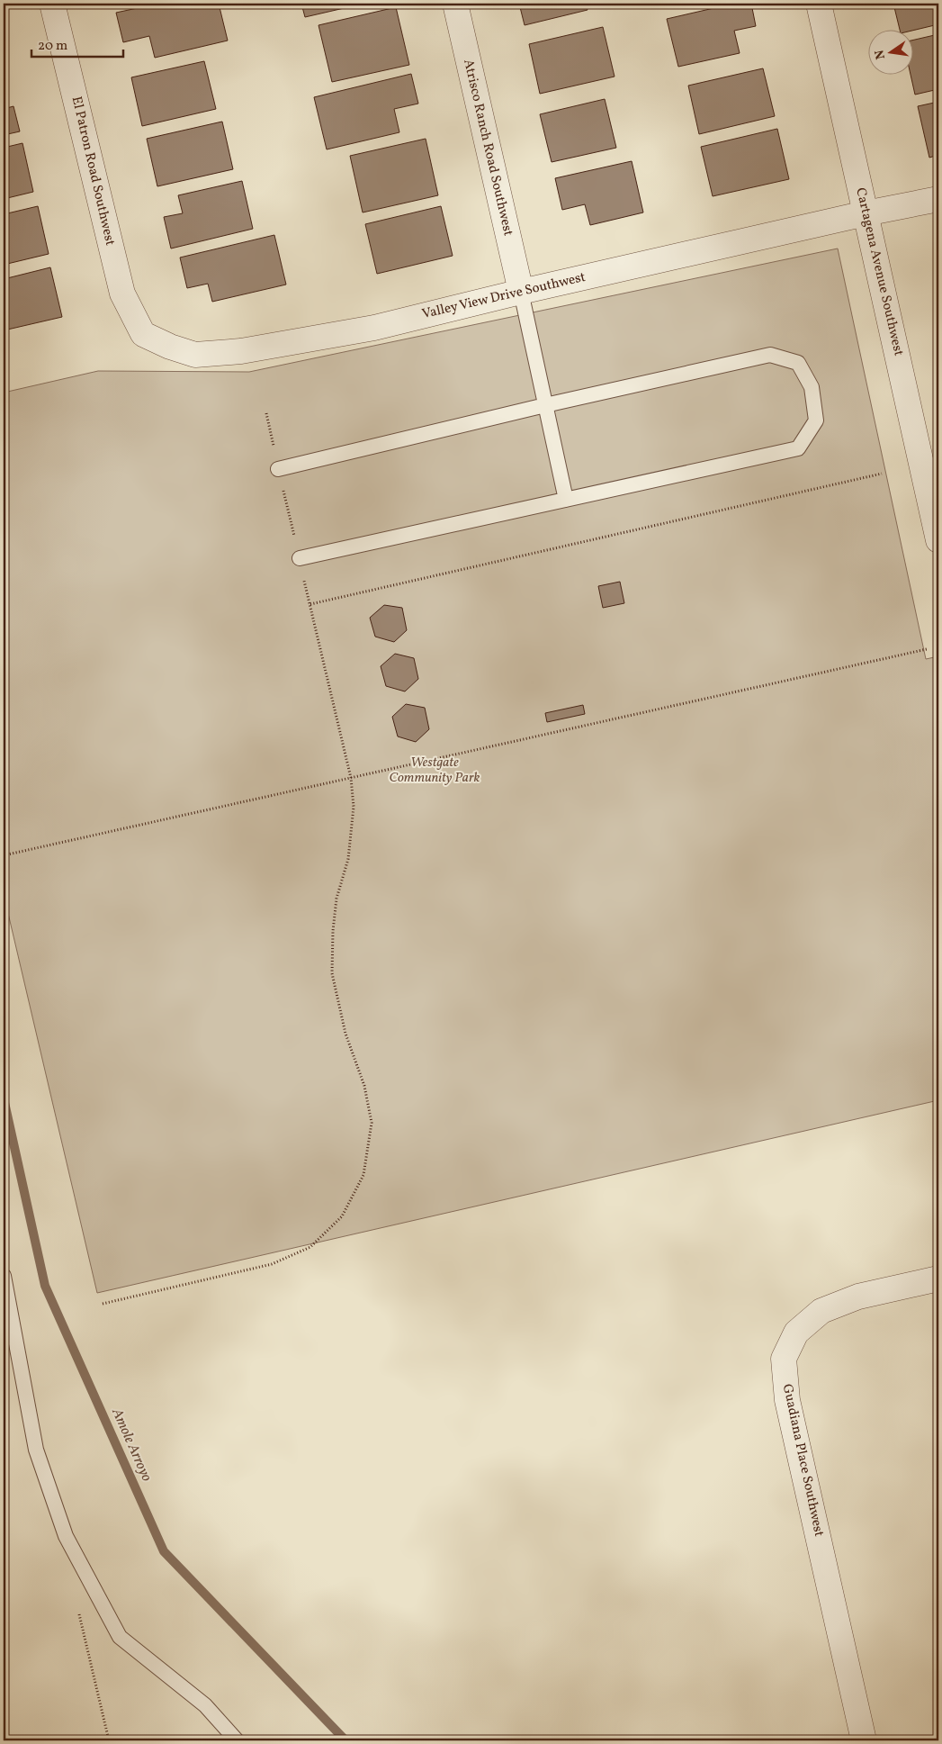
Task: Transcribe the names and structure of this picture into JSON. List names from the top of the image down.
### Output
{
  "streets": {
    "street": [
      "Atrisco Ranch Road Southwest",
      "El Patron Road Southwest",
      "Cartagena Avenue Southwest",
      "Valley View Drive Southwest",
      "Guadiana Place Southwest"
    ]
  },
  "crossings": [
    ["Atrisco Ranch Road Southwest", "Valley View Drive Southwest"],
    ["El Patron Road Southwest", "Valley View Drive Southwest"],
    ["Cartagena Avenue Southwest", "Valley View Drive Southwest"]
  ],
  "water": ["Amole Arroyo"],
  "parks": ["Westgate Community Park"],
  "scale_bar": "20 m",
  "north": "left"
}
